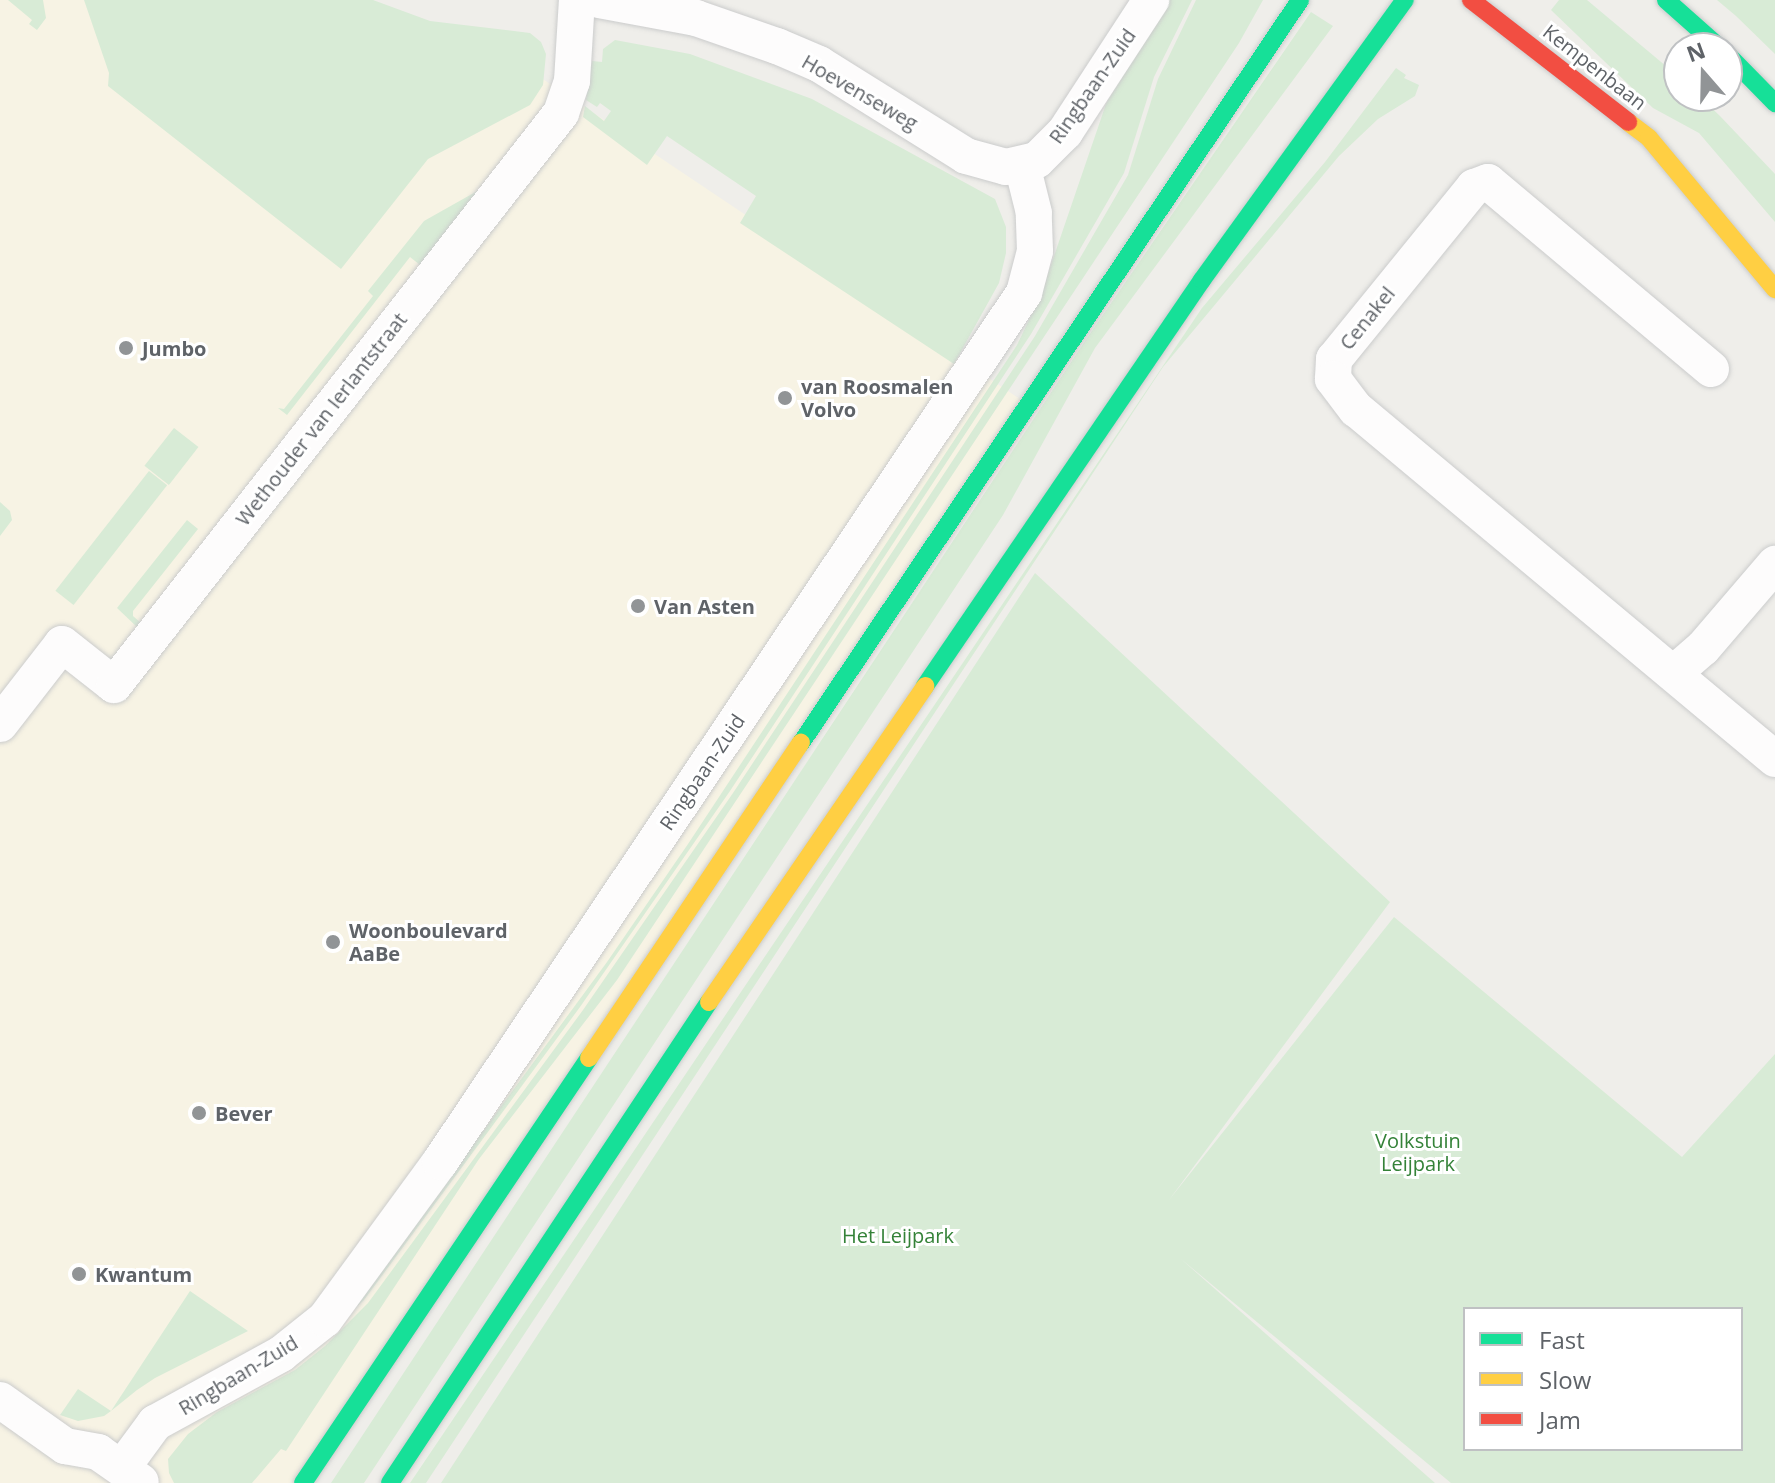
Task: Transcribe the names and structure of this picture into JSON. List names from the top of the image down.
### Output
{
  "streets": {
    "main road": ["Kempenbaan"],
    "street": [
      "Ringbaan-Zuid",
      "Hoevenseweg",
      "Cenakel",
      "Wethouder van Ierlantstraat"
    ]
  },
  "crossings": [
    ["Ringbaan-Zuid", "Hoevenseweg"]
  ],
  "parks": ["Volkstuin Leijpark", "Het Leijpark"],
  "places": [
    "Jumbo",
    "van Roosmalen Volvo",
    "Van Asten",
    "Woonboulevard AaBe",
    "Bever",
    "Kwantum"
  ],
  "legend": ["Fast", "Slow", "Jam"],
  "north": "top"
}
